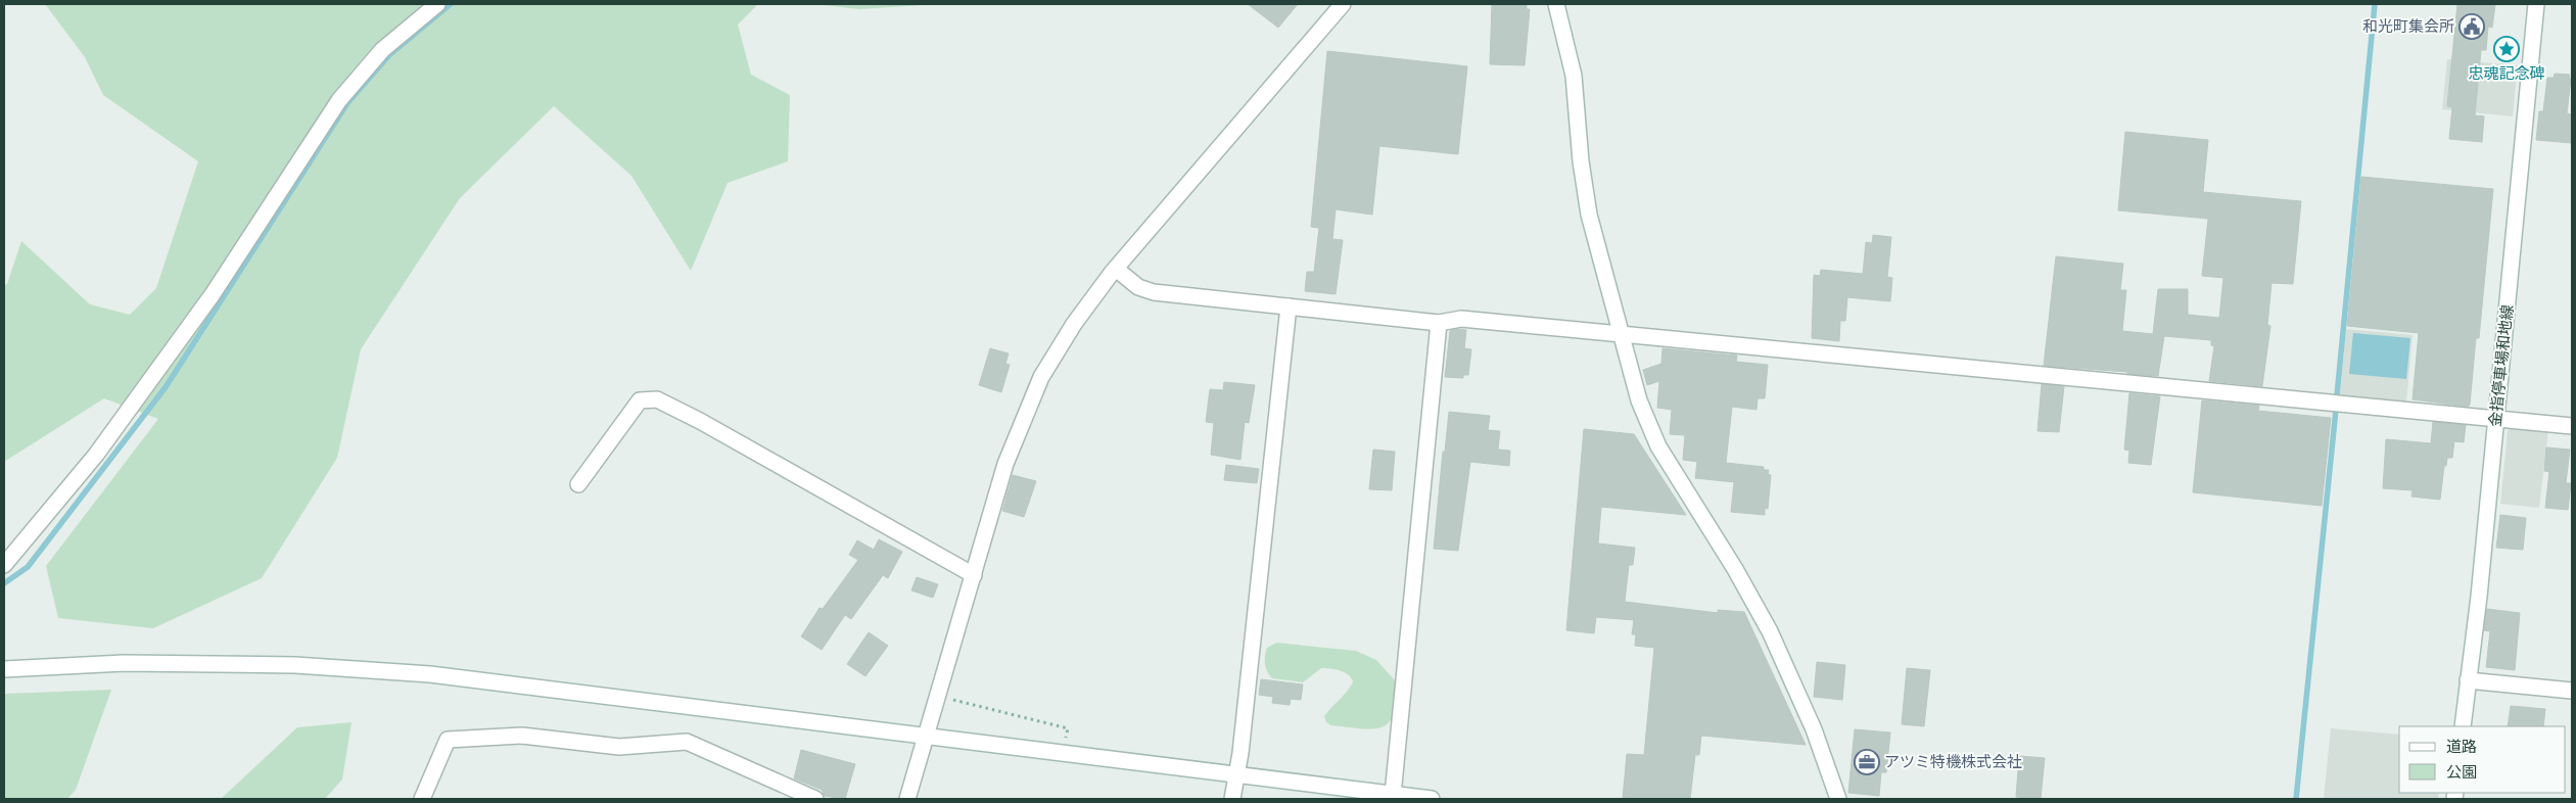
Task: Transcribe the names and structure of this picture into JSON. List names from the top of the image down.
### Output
{
  "streets": {
    "street": ["金指停車場和地線"]
  },
  "places": {
    "public building": ["和光町集会所"],
    "place": ["忠魂記念碑"],
    "office": ["アツミ特機株式会社"]
  },
  "legend": ["道路", "公園"]
}
